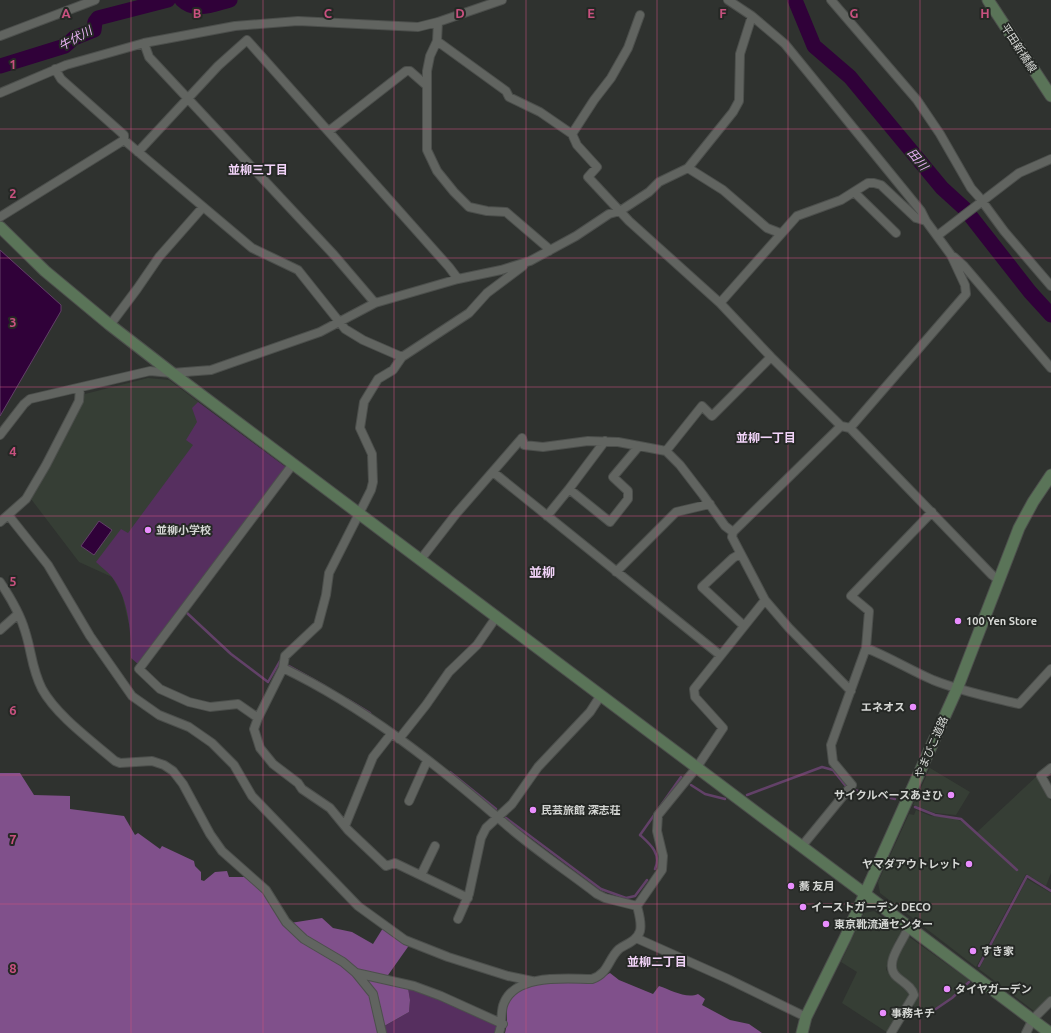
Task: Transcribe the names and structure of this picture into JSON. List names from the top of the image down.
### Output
{
  "streets": {
    "street": ["平田新橋線", "やまびこ道路"]
  },
  "districts": [
    "並柳三丁目",
    "並柳一丁目",
    "並柳",
    "並柳二丁目"
  ],
  "water": ["牛伏川", "田川"],
  "places": [
    "並柳小学校",
    "100 Yen Store",
    "エネオス",
    "サイクルベースあさひ",
    "民芸旅館 深志荘",
    "ヤマダアウトレット",
    "蕎 友月",
    "イーストガーデン DECO",
    "東京靴流通センター",
    "すき家",
    "タイヤガーデン",
    "事務キチ"
  ],
  "grid": {
    "columns": [
      "A",
      "B",
      "C",
      "D",
      "E",
      "F",
      "G",
      "H"
    ],
    "rows": [
      "1",
      "2",
      "3",
      "4",
      "5",
      "6",
      "7",
      "8"
    ]
  }
}
